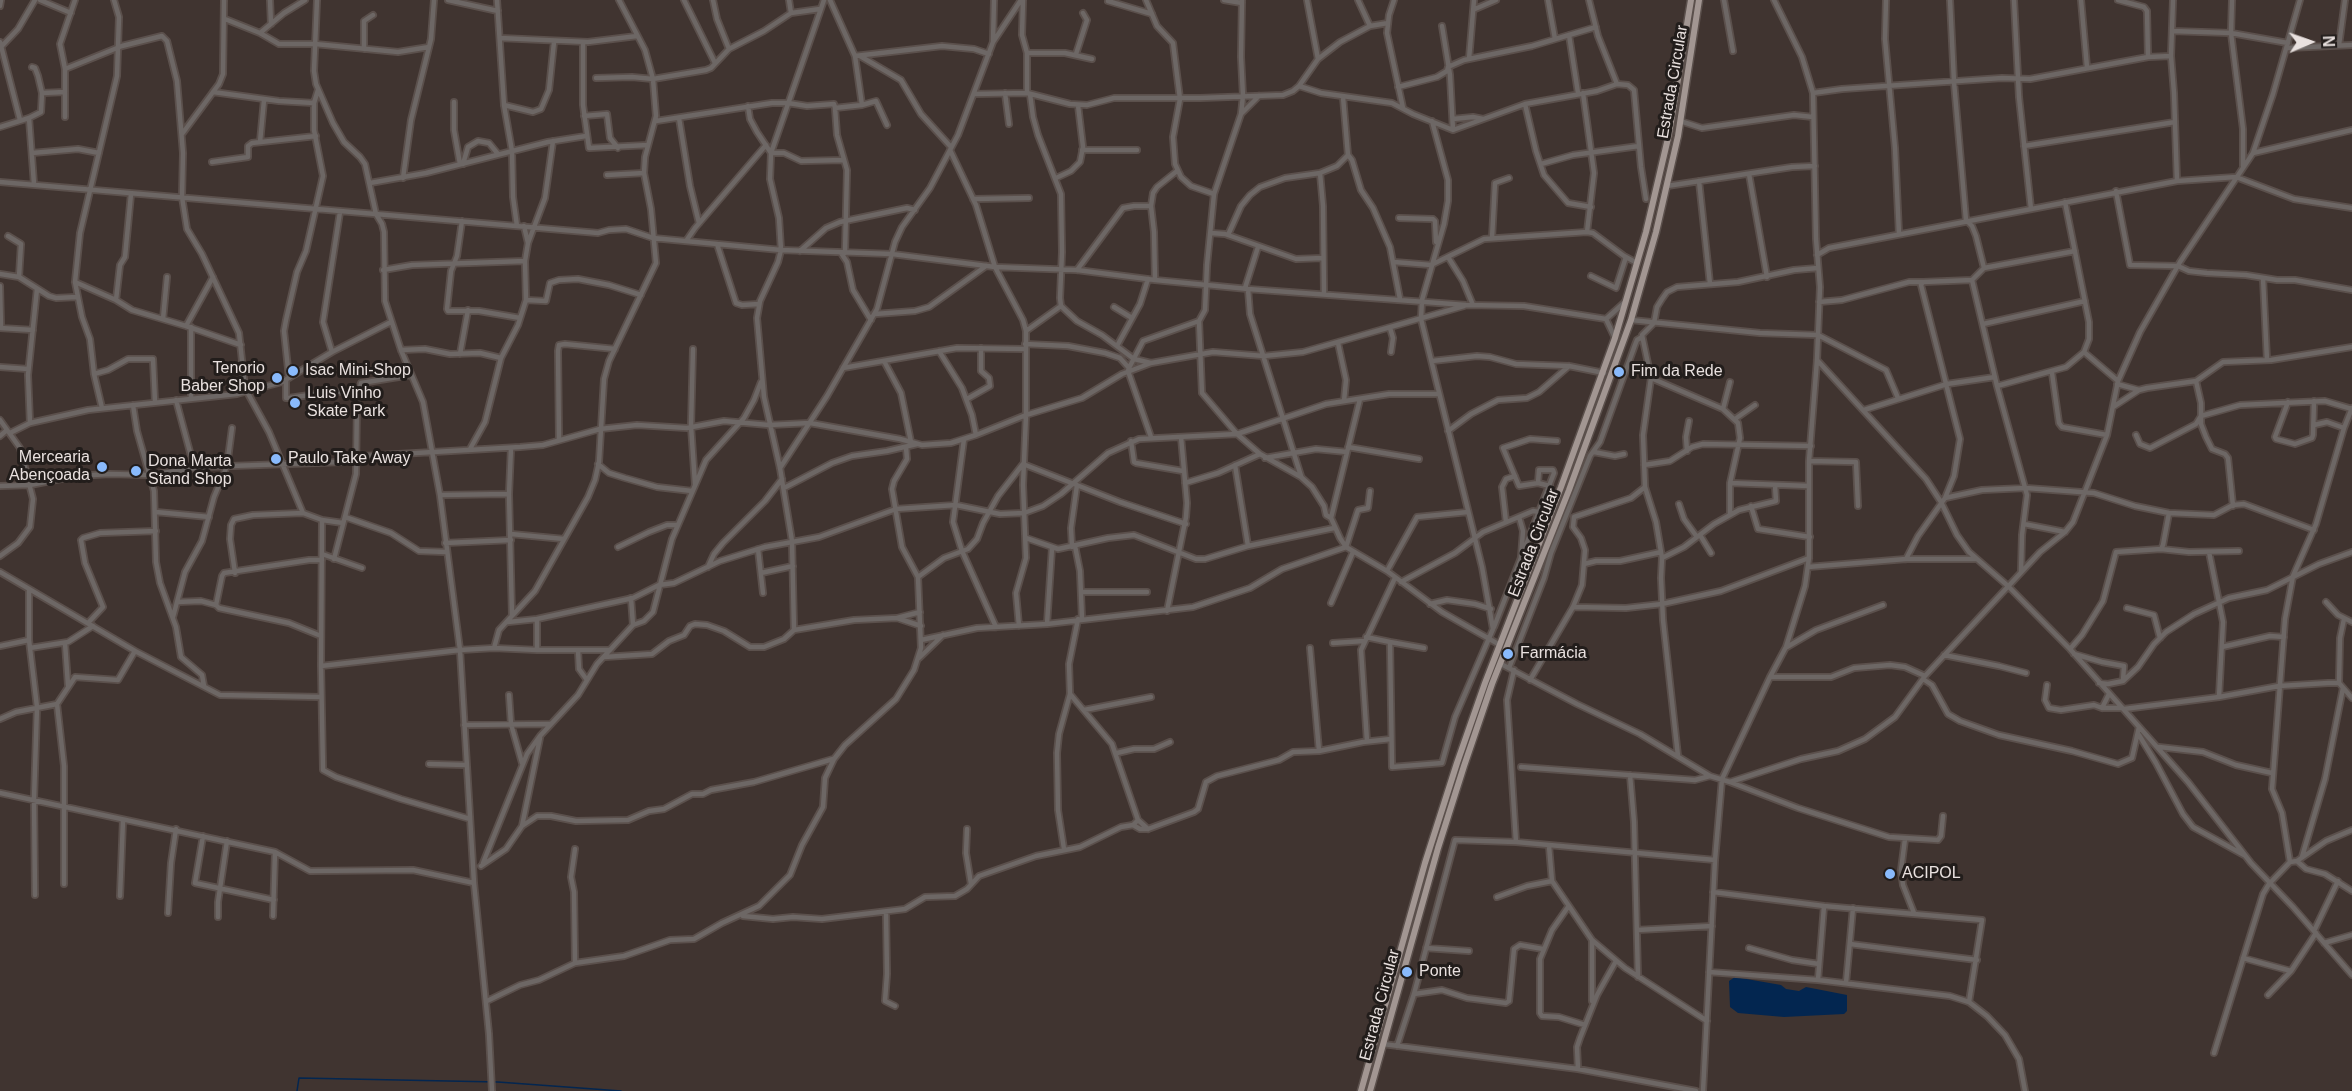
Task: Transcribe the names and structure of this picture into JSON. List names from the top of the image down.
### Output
{
  "streets": {
    "main road": ["Estrada Circular"]
  },
  "places": [
    "Isac Mini-Shop",
    "Fim da Rede",
    "Tenorio Baber Shop",
    "Luis Vinho Skate Park",
    "Paulo Take Away",
    "Mercearia Abençoada",
    "Dona Marta Stand Shop",
    "Farmácia",
    "ACIPOL",
    "Ponte"
  ],
  "north": "right"
}
